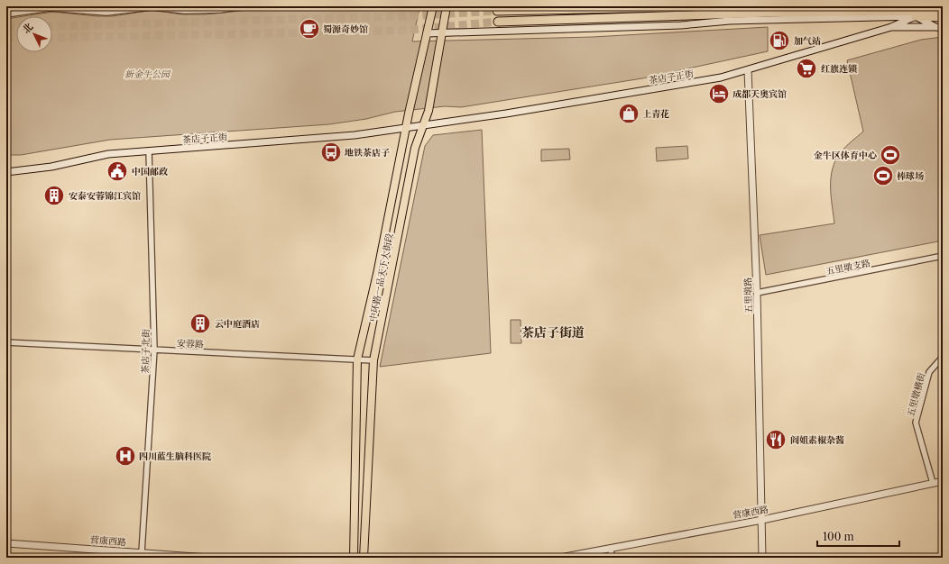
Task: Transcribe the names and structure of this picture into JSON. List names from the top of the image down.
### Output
{
  "streets": {
    "main road": [
      "茶店子正街",
      "中环路一品天下大街段",
      "五里墩路",
      "营康西路"
    ],
    "street": [
      "五里墩支路",
      "安蓉路",
      "茶店子北街",
      "五里墩横街"
    ]
  },
  "crossings": [
    ["茶店子正街", "中环路一品天下大街段"],
    ["茶店子正街", "五里墩路"],
    ["茶店子正街", "茶店子北街"],
    ["五里墩支路", "五里墩路"],
    ["中环路一品天下大街段", "安蓉路"],
    ["五里墩路", "营康西路"],
    ["安蓉路", "茶店子北街"],
    ["茶店子北街", "营康西路"],
    ["五里墩横街", "营康西路"]
  ],
  "districts": ["茶店子街道"],
  "parks": ["新金牛公园"],
  "places": {
    "cafe": ["蜀源奇妙馆"],
    "fuel station": ["加气站"],
    "supermarket": ["红旗连锁"],
    "hotel": ["成都天奥宾馆"],
    "shop": ["上青花"],
    "bus stop": ["地铁茶店子"],
    "sports": ["金牛区体育中心", "棒球场"],
    "public building": ["中国邮政"],
    "building": ["安泰安蓉锦江宾馆", "云中庭酒店"],
    "restaurant": ["阎姐素椒杂酱"],
    "hospital": ["四川蓝生脑科医院"]
  },
  "scale_bar": "100 m",
  "north": "top left"
}
